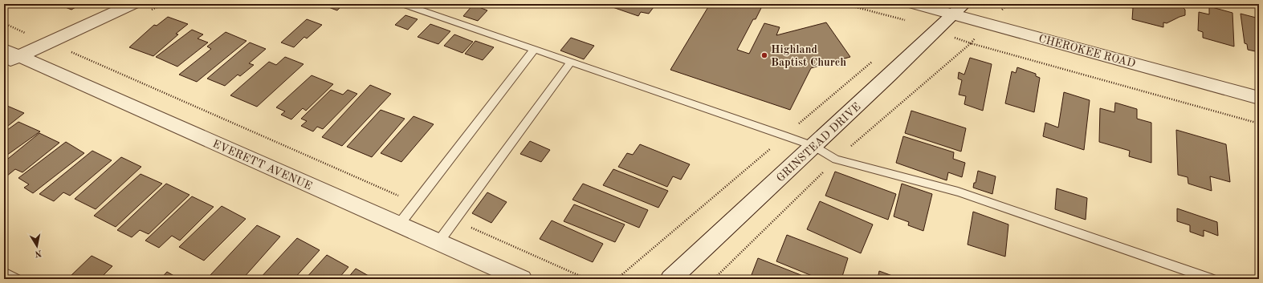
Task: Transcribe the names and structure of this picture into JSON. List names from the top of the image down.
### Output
{
  "streets": {
    "street": ["CHEROKEE ROAD", "GRINSTEAD DRIVE", "EVERETT AVENUE"]
  },
  "crossings": [
    ["CHEROKEE ROAD", "GRINSTEAD DRIVE"]
  ],
  "places": ["Highland Baptist Church"],
  "north": "bottom"
}
